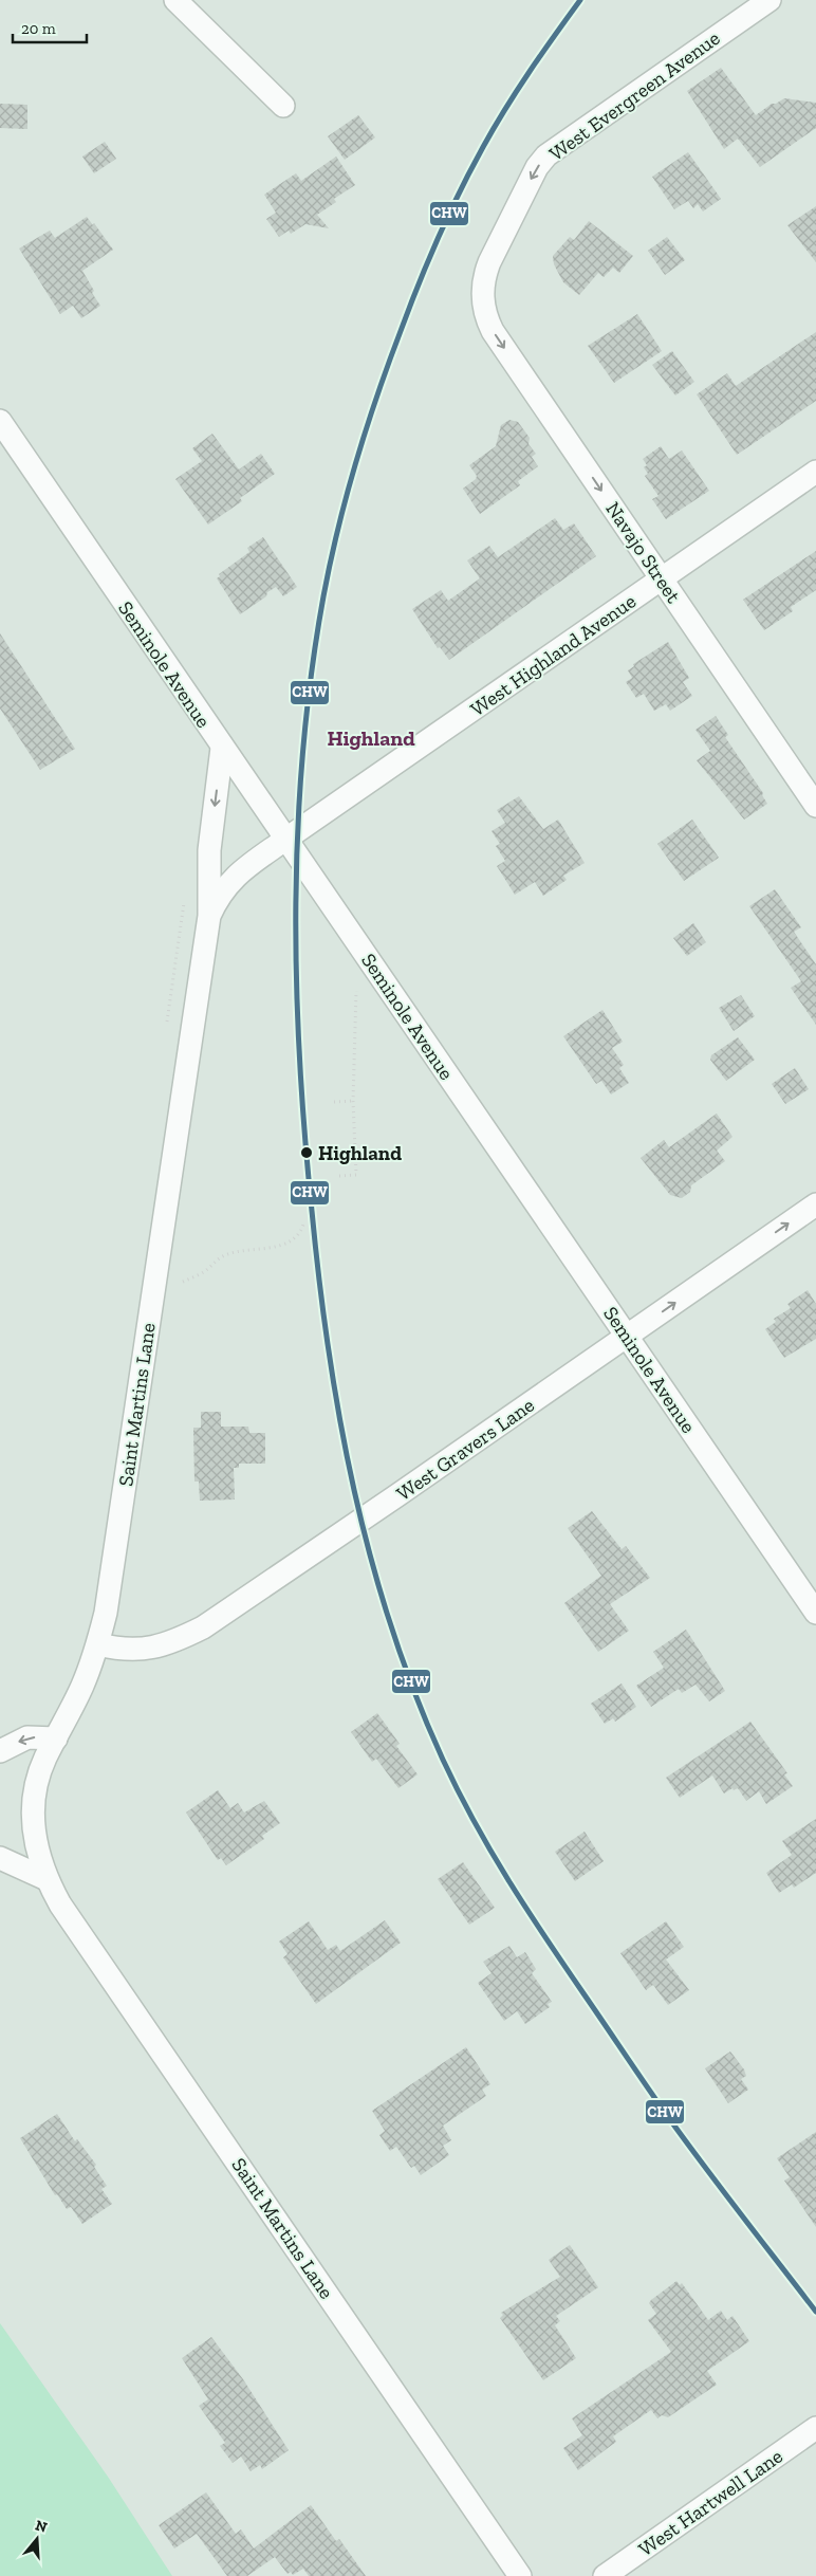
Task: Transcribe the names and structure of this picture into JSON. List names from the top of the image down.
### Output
{
  "streets": {
    "street": [
      "West Evergreen Avenue",
      "Navajo Street",
      "West Highland Avenue",
      "Seminole Avenue",
      "Saint Martins Lane",
      "West Gravers Lane",
      "West Hartwell Lane"
    ]
  },
  "crossings": [
    ["West Evergreen Avenue", "Navajo Street"],
    ["Navajo Street", "West Highland Avenue"],
    ["West Highland Avenue", "Saint Martins Lane"],
    ["Seminole Avenue", "Saint Martins Lane"],
    ["Seminole Avenue", "West Gravers Lane"],
    ["Saint Martins Lane", "West Gravers Lane"]
  ],
  "one_way": ["West Evergreen Avenue", "Navajo Street"],
  "districts": ["Highland"],
  "places": ["Highland"],
  "lines": ["transit line CHW"],
  "scale_bar": "20 m",
  "north": "top"
}
